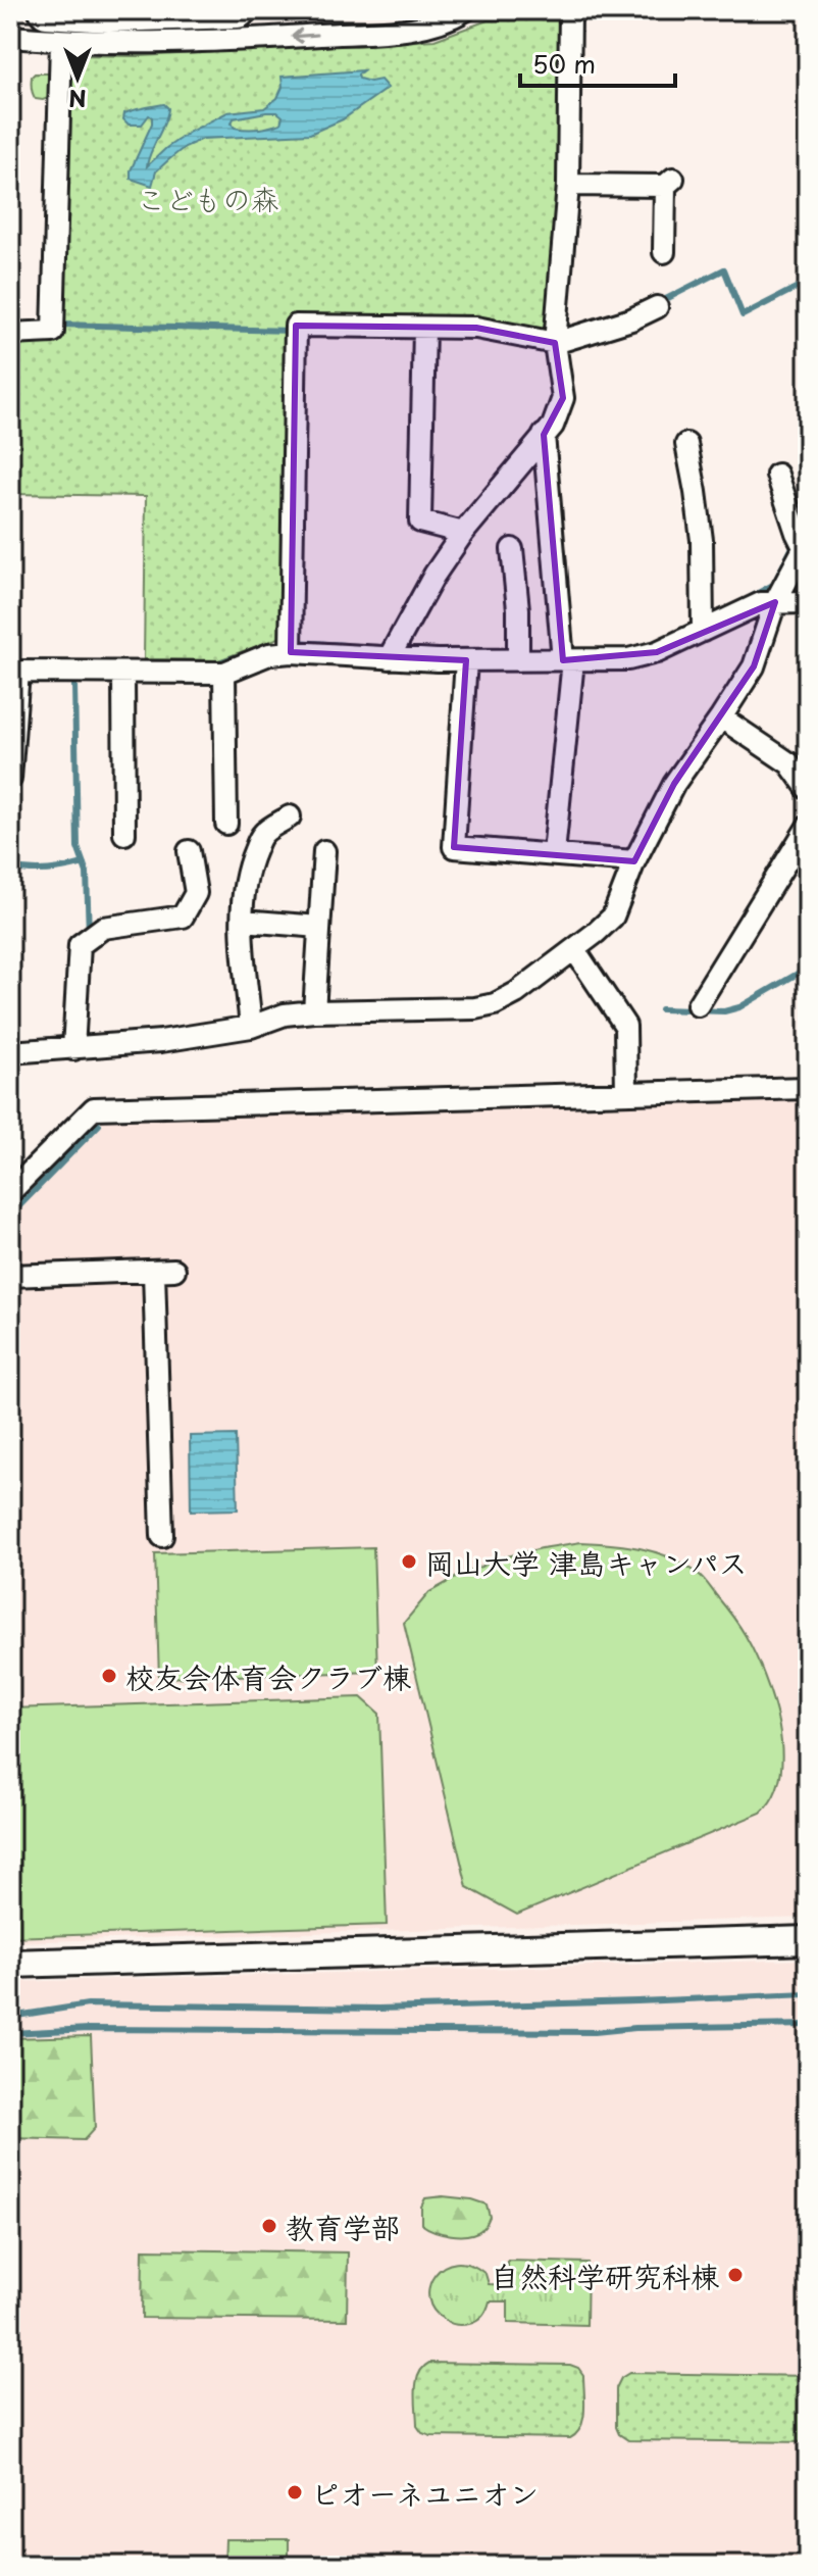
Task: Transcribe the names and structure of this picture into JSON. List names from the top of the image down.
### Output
{
  "parks": ["こどもの森"],
  "places": [
    "岡山大学 津島キャンパス",
    "校友会体育会クラブ棟",
    "教育学部",
    "自然科学研究科棟",
    "ピオーネユニオン"
  ],
  "scale_bar": "50 m",
  "north": "bottom"
}
